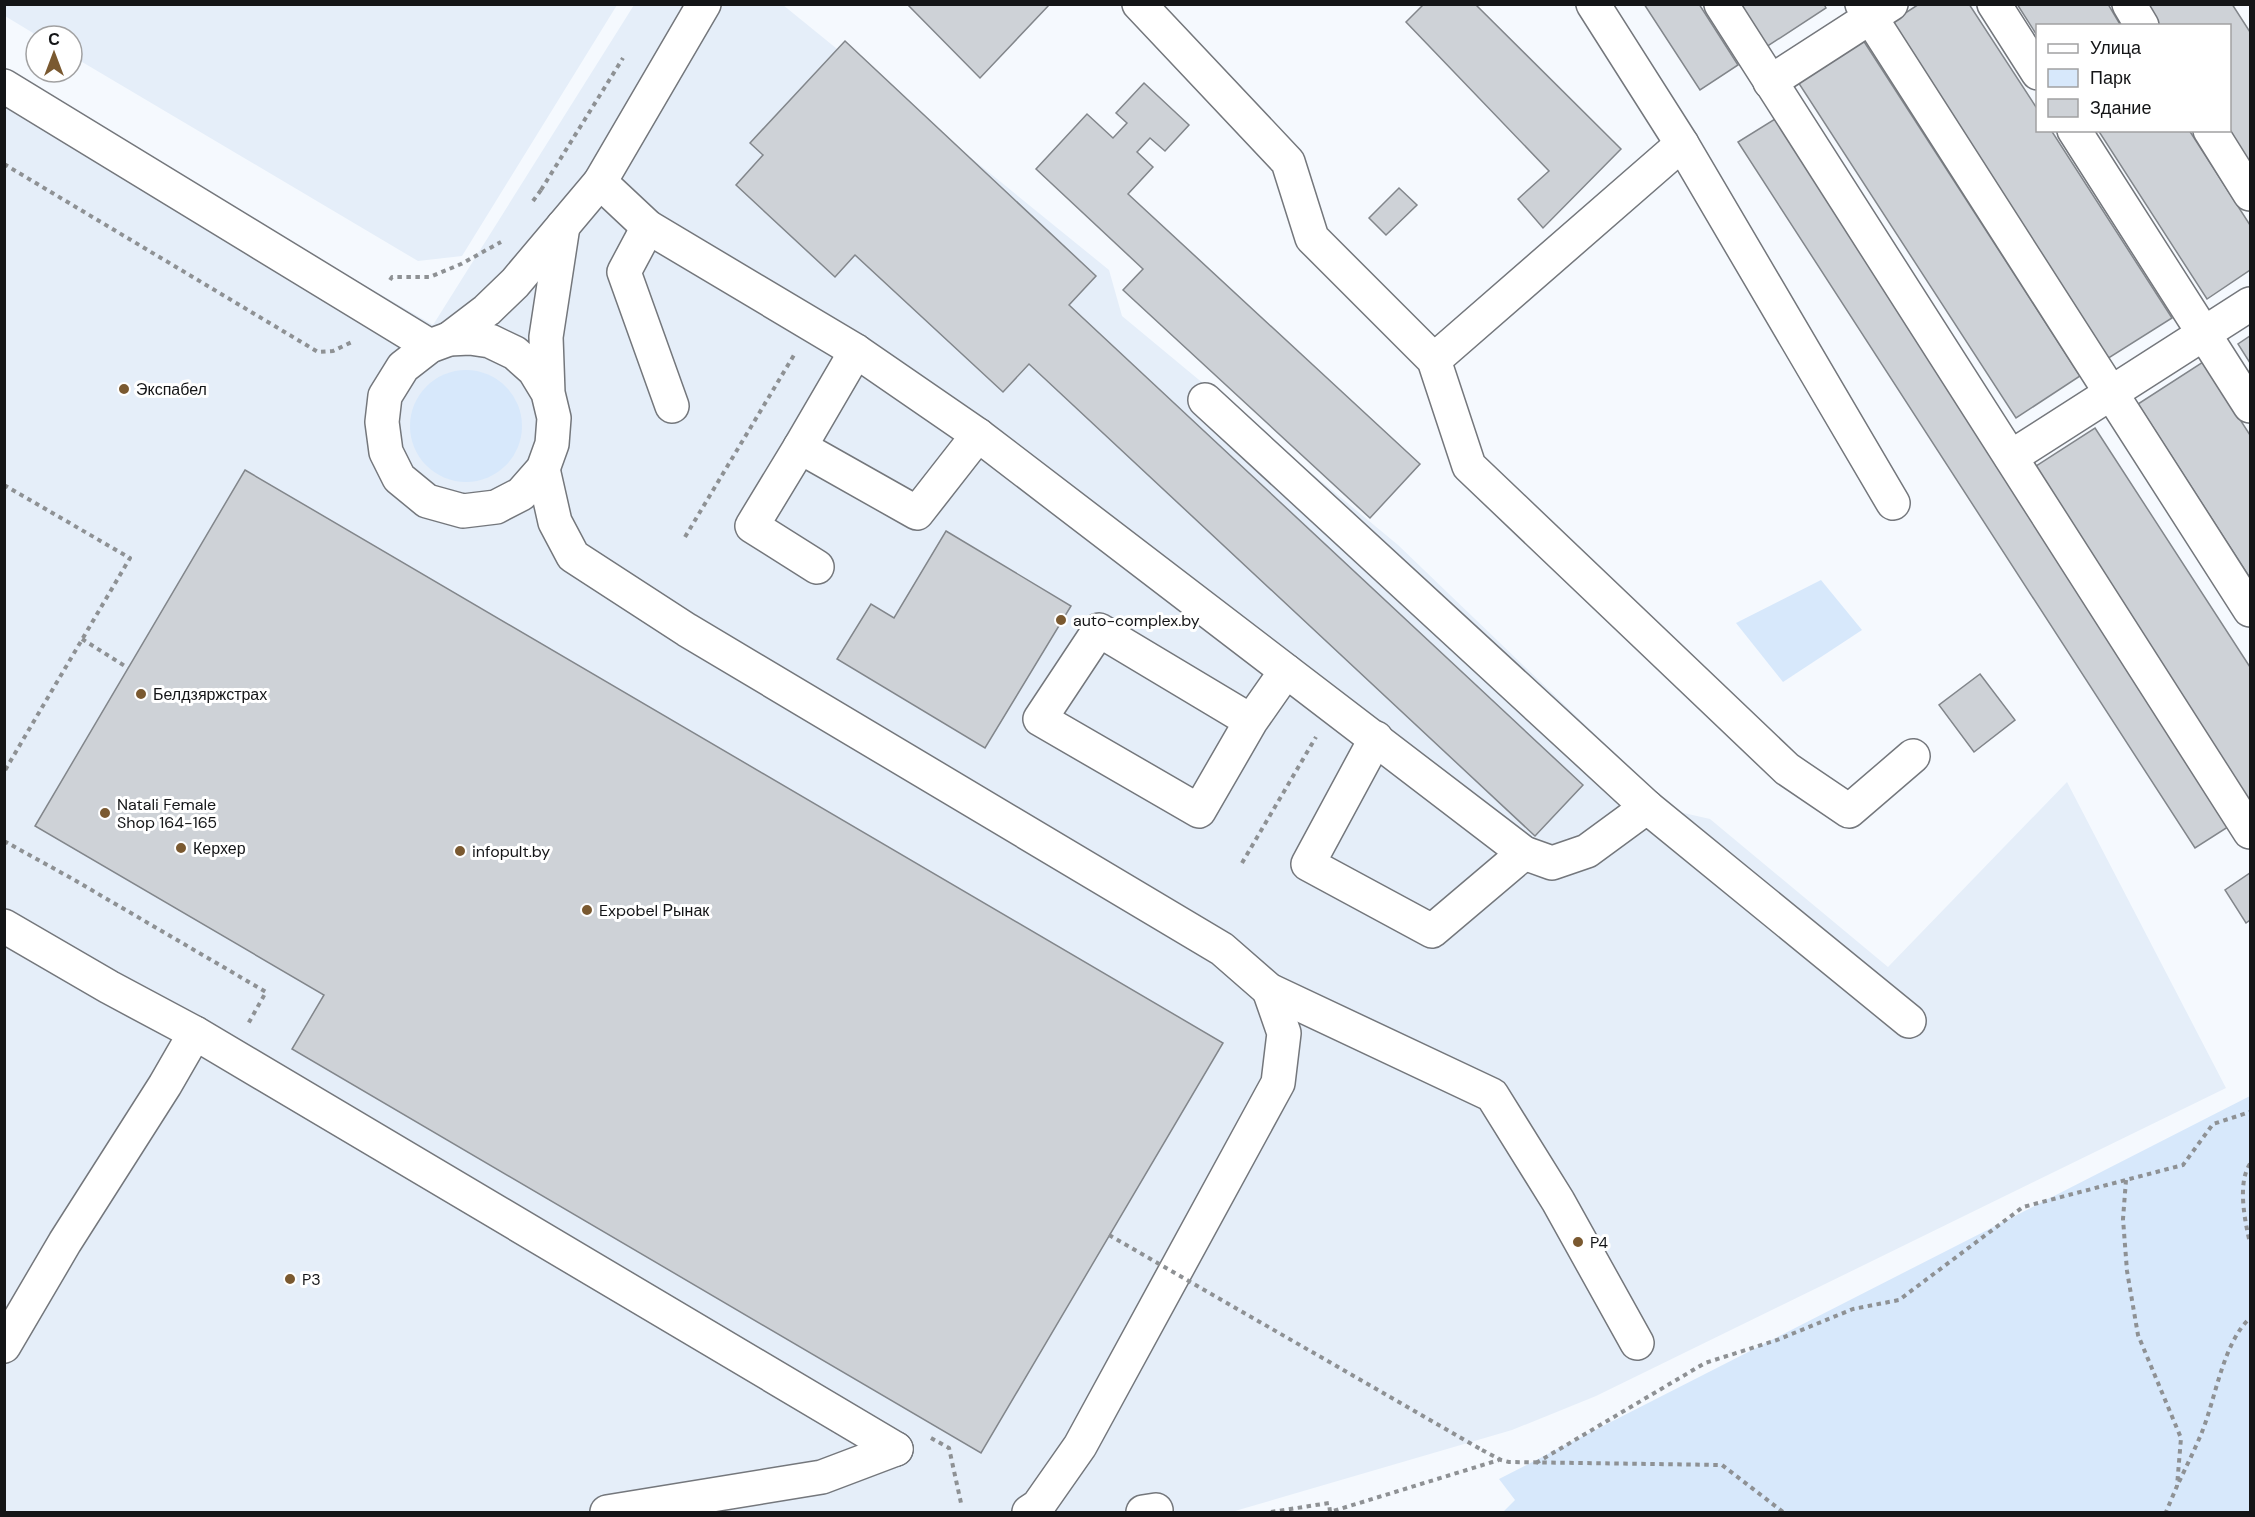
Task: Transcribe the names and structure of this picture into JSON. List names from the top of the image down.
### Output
{
  "places": [
    "Экспабел",
    "auto-complex.by",
    "Белдзяржстрах",
    "Natali Female Shop 164-165",
    "Керхер",
    "infopult.by",
    "Expobel Рынак",
    "P4",
    "P3"
  ],
  "legend": ["Улица", "Парк", "Здание"],
  "north": "top"
}
